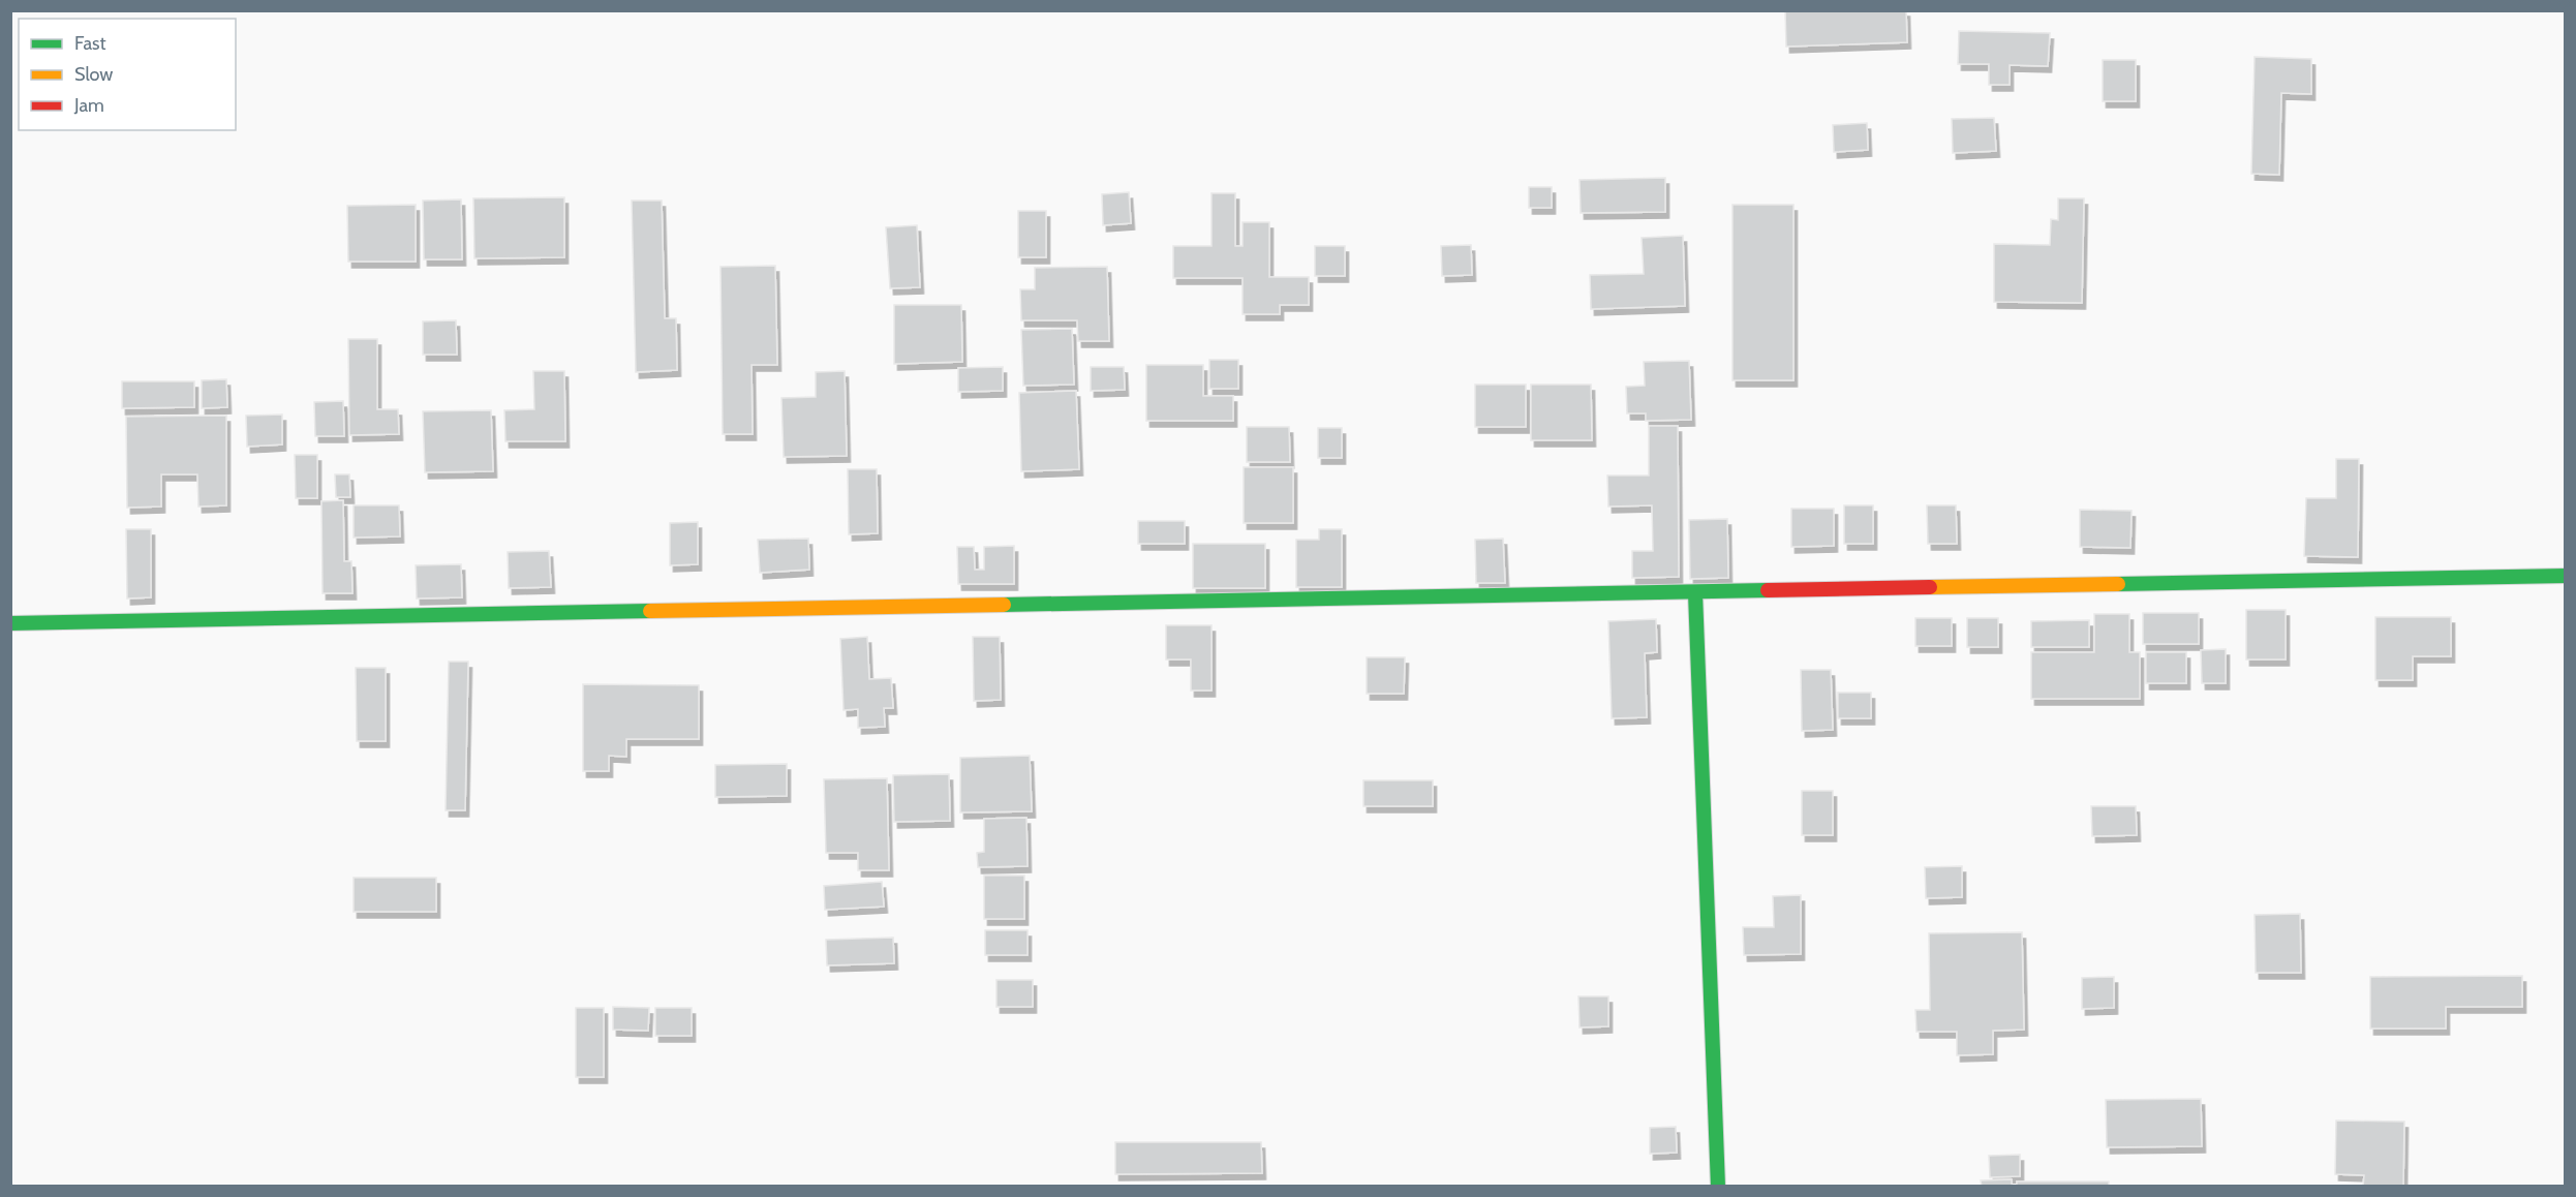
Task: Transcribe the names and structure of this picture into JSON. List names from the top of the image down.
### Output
{
  "legend": ["Fast", "Slow", "Jam"]
}
